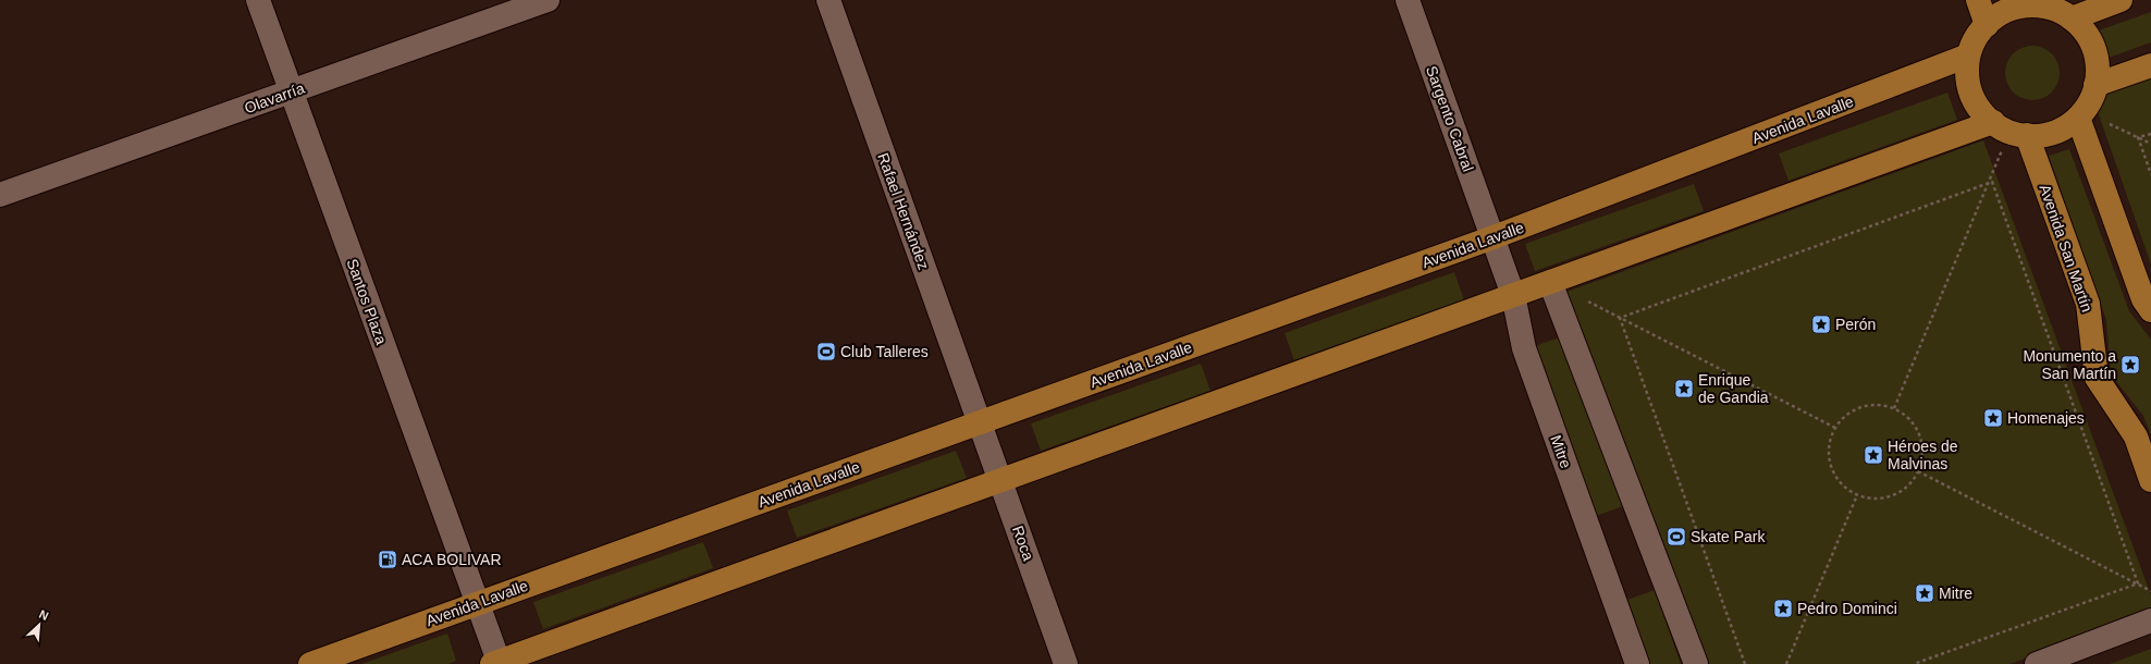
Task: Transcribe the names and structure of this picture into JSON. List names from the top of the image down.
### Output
{
  "streets": {
    "main road": ["Avenida Lavalle", "Avenida San Martín"],
    "street": [
      "Olavarría",
      "Sargento Cabral",
      "Rafael Hernández",
      "Santos Plaza",
      "Mitre",
      "Roca"
    ]
  },
  "crossings": [
    ["Olavarría", "Santos Plaza"],
    ["Sargento Cabral", "Avenida Lavalle"],
    ["Sargento Cabral", "Mitre"],
    ["Avenida Lavalle", "Rafael Hernández"],
    ["Avenida Lavalle", "Avenida San Martín"],
    ["Avenida Lavalle", "Santos Plaza"],
    ["Avenida Lavalle", "Mitre"],
    ["Avenida Lavalle", "Roca"],
    ["Rafael Hernández", "Roca"]
  ],
  "places": {
    "place": [
      "Perón",
      "Monumento a San Martín",
      "Enrique de Gandia",
      "Homenajes",
      "Héroes de Malvinas",
      "Mitre",
      "Pedro Dominci"
    ],
    "sports": ["Club Talleres", "Skate Park"],
    "fuel station": ["ACA BOLIVAR"]
  },
  "north": "top right"
}
